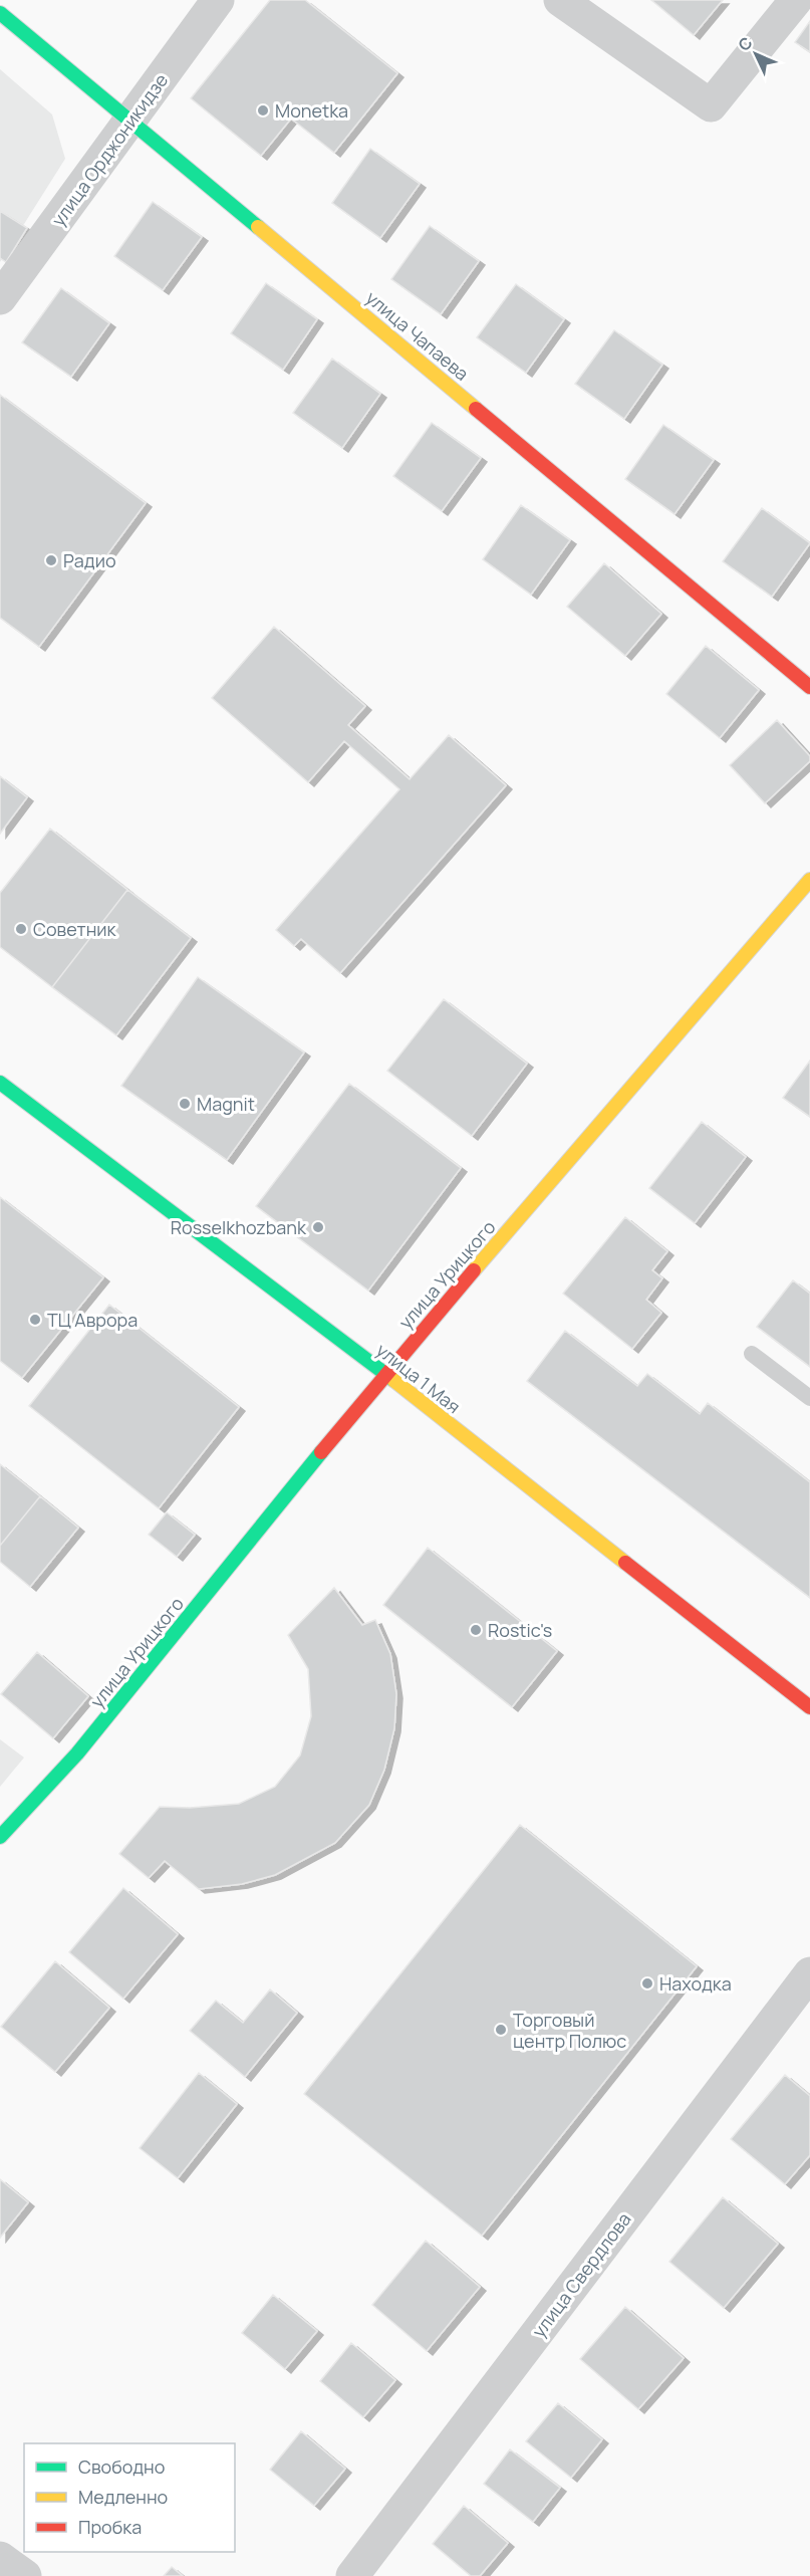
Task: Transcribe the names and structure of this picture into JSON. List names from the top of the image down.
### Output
{
  "streets": {
    "main road": ["улица Чапаева", "улица Урицкого", "улица 1 Мая"],
    "street": ["улица Орджоникидзе", "улица Свердлова"]
  },
  "crossings": [
    ["улица Орджоникидзе", "улица Чапаева"],
    ["улица Урицкого", "улица 1 Мая"]
  ],
  "places": [
    "Monetka",
    "Радио",
    "Советник",
    "Magnit",
    "Rosselkhozbank",
    "ТЦ Аврора",
    "Rostic's",
    "Находка",
    "Торговый центр Полюс"
  ],
  "legend": ["Свободно", "Медленно", "Пробка"],
  "north": "top left"
}
